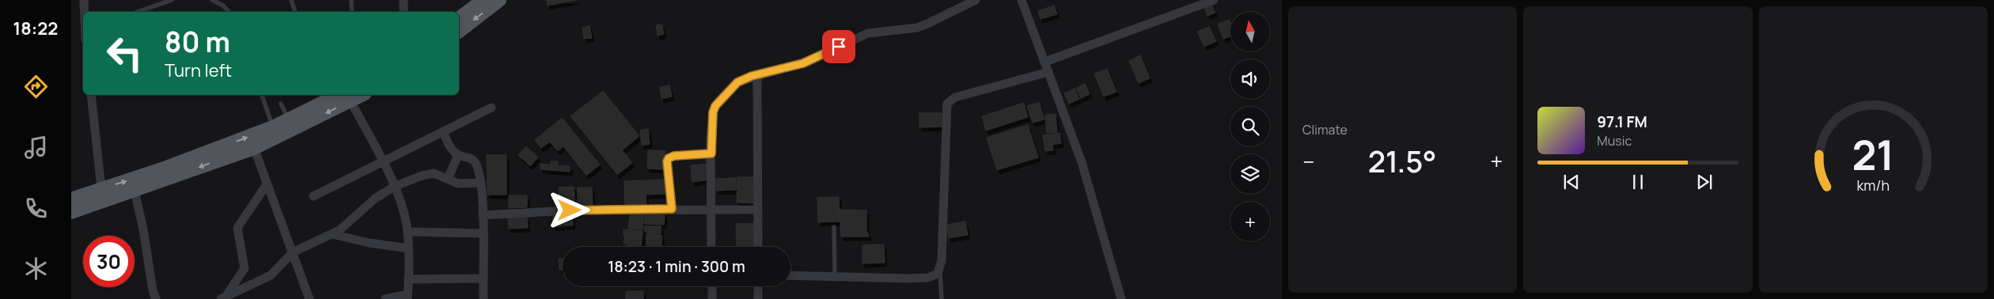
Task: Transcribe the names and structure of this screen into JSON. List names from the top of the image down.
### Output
{
  "north": "top",
  "page": {
    "tabs": "18:22",
    "tile": "Climate",
    "map_buttons": "+",
    "turn": ["80 m", "Turn left"],
    "song": ["97.1 FM", "Music"],
    "heat": ["−", "21.5°", "+"],
    "limit": "30",
    "trip": "18:23 · 1 min · 300 m",
    "gauge": ["21", "km/h"]
  }
}
